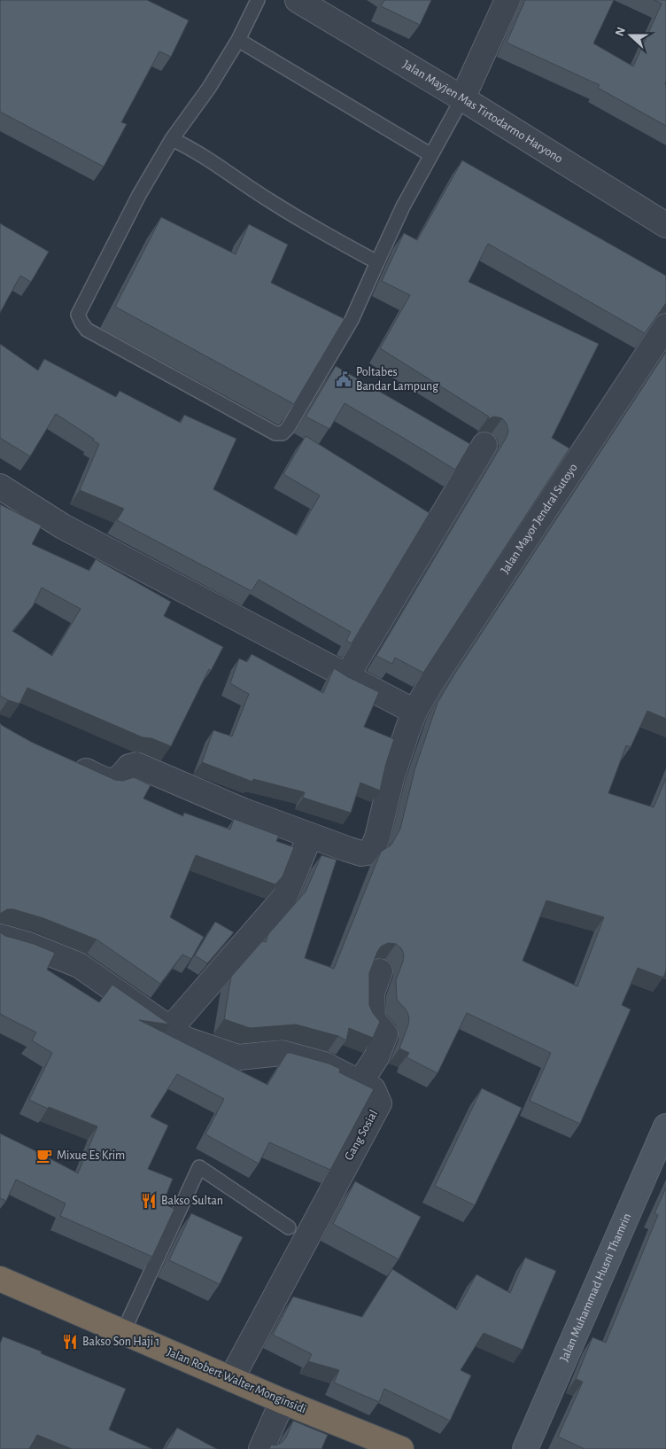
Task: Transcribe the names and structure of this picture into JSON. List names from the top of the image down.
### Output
{
  "streets": {
    "highway": ["Jalan Robert Walter Monginsidi"],
    "street": [
      "Jalan Mayjen Mas Tirtodarmo Haryono",
      "Jalan Mayor Jendral Sutoyo",
      "Gang Sosial",
      "Jalan Muhammad Husni Thamrin"
    ]
  },
  "crossings": [
    ["Gang Sosial", "Jalan Robert Walter Monginsidi"]
  ],
  "places": {
    "public building": ["Poltabes Bandar Lampung"],
    "cafe": ["Mixue Es Krim"],
    "restaurant": ["Bakso Sultan", "Bakso Son Haji 1"]
  },
  "north": "left"
}
